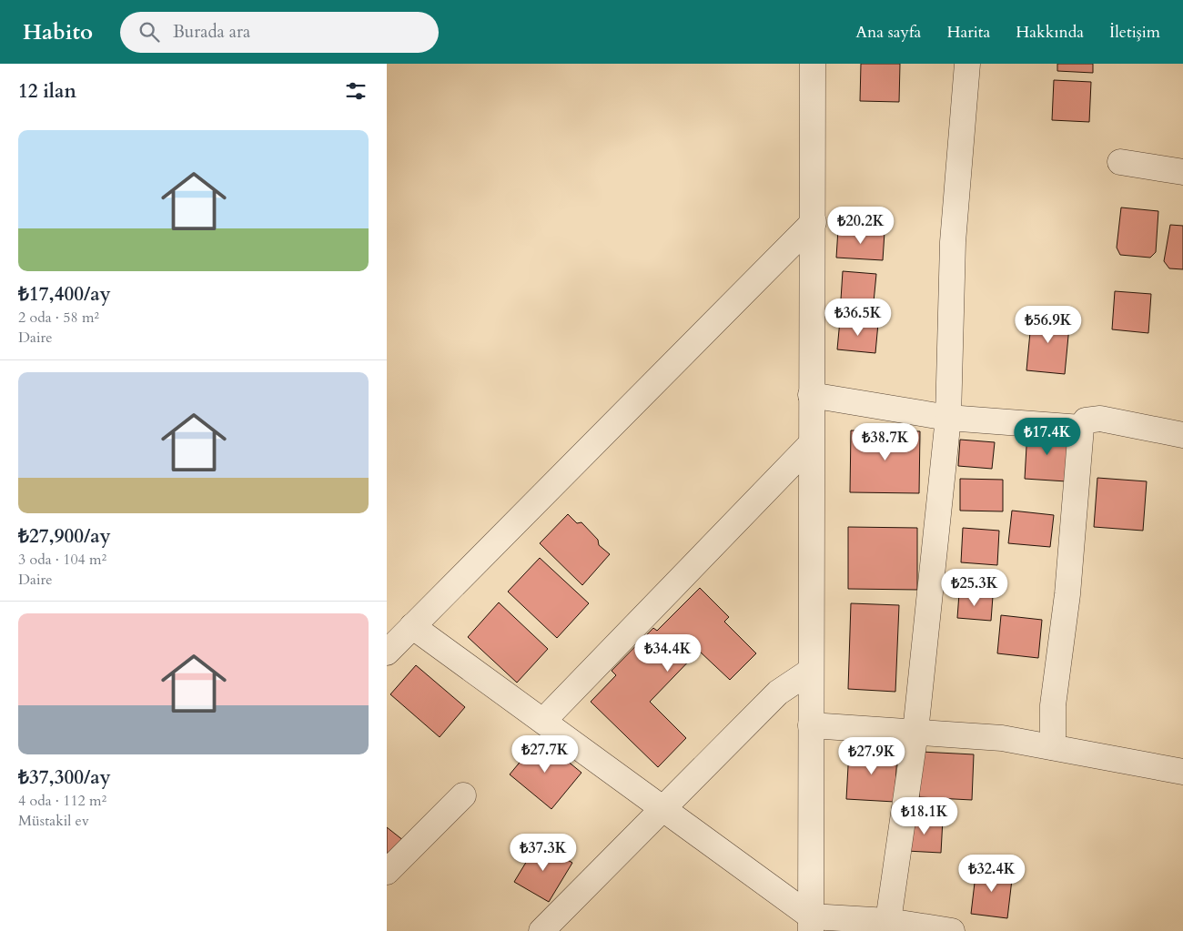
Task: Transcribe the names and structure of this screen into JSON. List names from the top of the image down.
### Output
{
  "page": {
    "header": "Habito",
    "search": "Burada ara",
    "nav": [
      "Ana sayfa",
      "Harita",
      "Hakkında",
      "İletişim"
    ],
    "heading": "12 ilan",
    "list": [
      {
        "name": "₺17,400/ay",
        "note": "2 oda · 58 m² · Daire"
      },
      {
        "name": "₺27,900/ay",
        "note": "3 oda · 104 m² · Daire"
      },
      {
        "name": "₺37,300/ay",
        "note": "4 oda · 112 m² · Müstakil ev"
      }
    ],
    "price": [
      "₺20.2K",
      "₺36.5K",
      "₺56.9K",
      "₺17.4K",
      "₺38.7K",
      "₺25.3K",
      "₺34.4K",
      "₺27.7K",
      "₺27.9K",
      "₺18.1K",
      "₺37.3K",
      "₺32.4K"
    ]
  }
}
